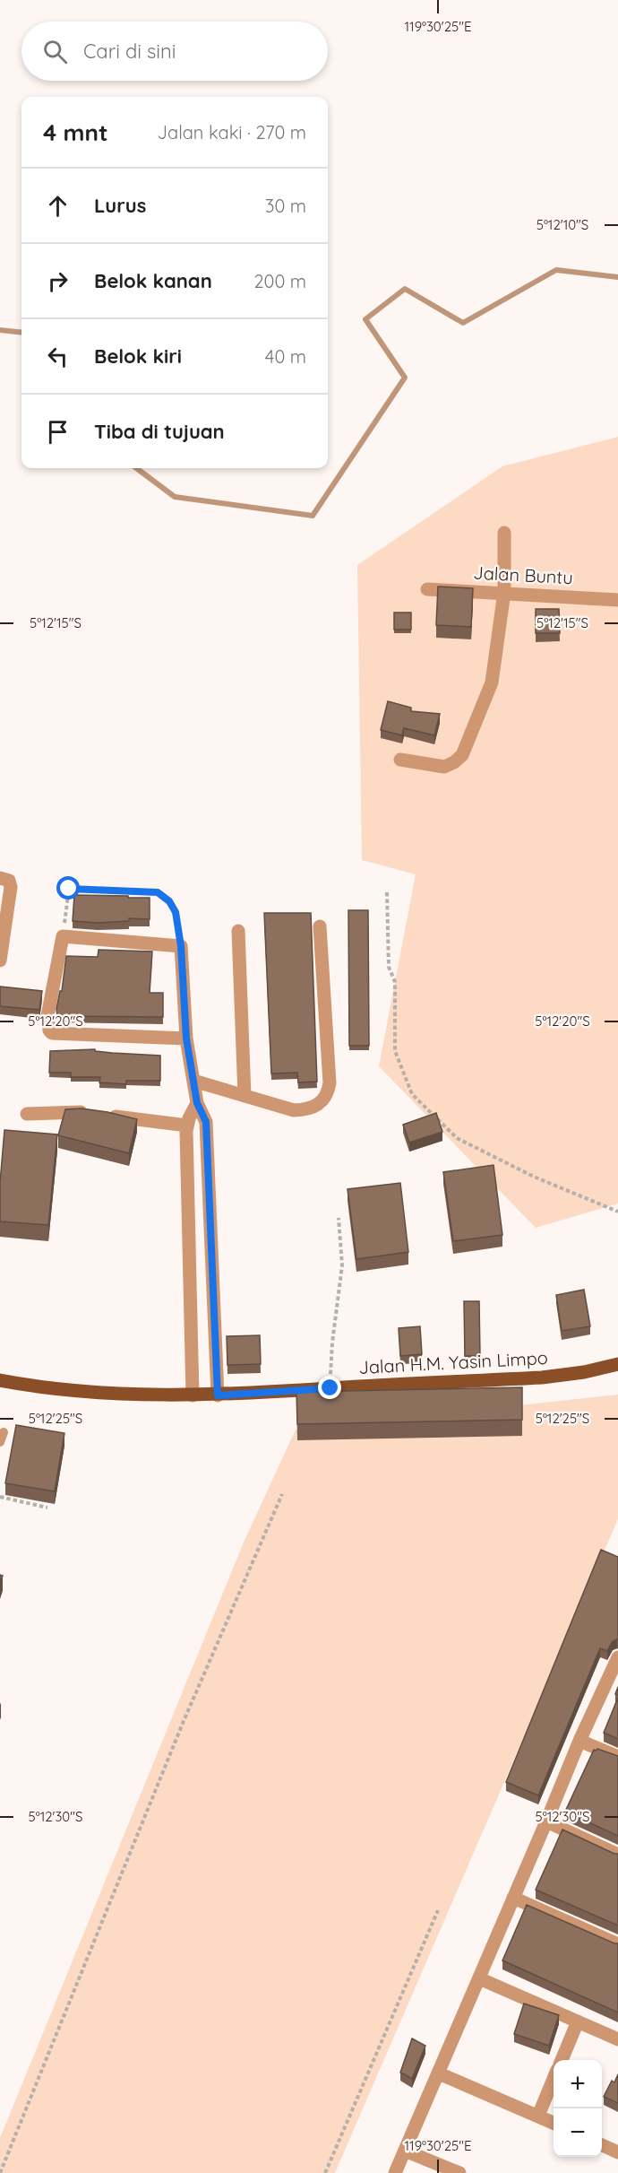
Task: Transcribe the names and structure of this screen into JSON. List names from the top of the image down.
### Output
{
  "streets": {
    "main road": ["Jalan H.M. Yasin Limpo"],
    "street": ["Jalan Buntu"]
  },
  "page": {
    "search": "Cari di sini",
    "heading": ["4 mnt", "Jalan kaki · 270 m"],
    "list": [
      ["Lurus", "30 m"],
      ["Belok kanan", "200 m"],
      ["Belok kiri", "40 m"],
      "Tiba di tujuan"
    ],
    "map_buttons": ["+", "−"]
  },
  "coordinates": [
    "119°30'25\"E",
    "5°12'10\"S",
    "5°12'15\"S",
    "5°12'20\"S",
    "5°12'25\"S",
    "5°12'30\"S"
  ]
}
